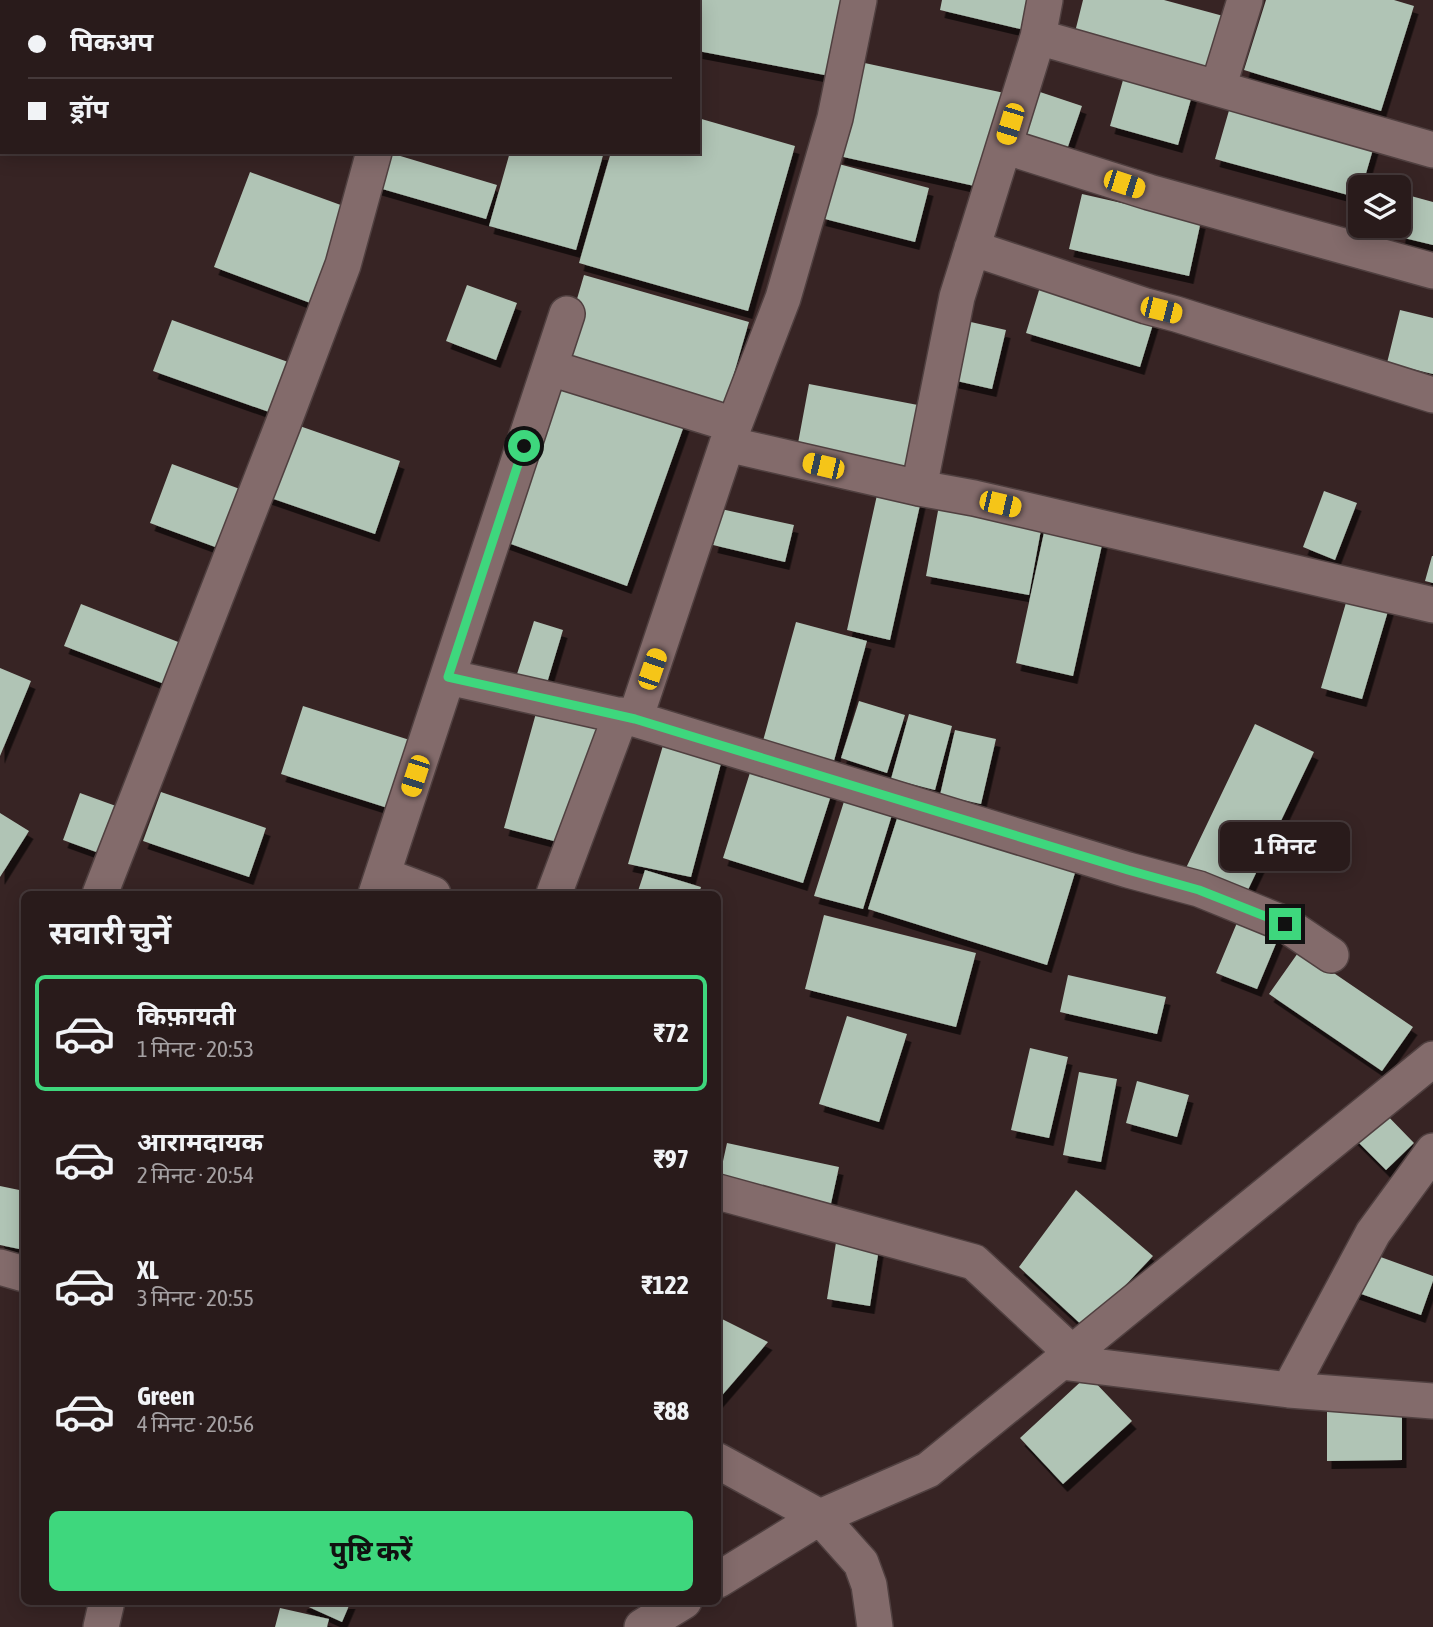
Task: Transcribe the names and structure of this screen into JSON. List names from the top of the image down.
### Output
{
  "page": {
    "banner": ["पिकअप", "ड्रॉप"],
    "bubble": "1 मिनट",
    "heading": "सवारी चुनें",
    "list": [
      {
        "name": "किफ़ायती",
        "note": "1 मिनट · 20:53",
        "value": "₹72"
      },
      {
        "name": "आरामदायक",
        "note": "2 मिनट · 20:54",
        "value": "₹97"
      },
      {
        "name": "XL",
        "note": "3 मिनट · 20:55",
        "value": "₹122"
      },
      {
        "name": "Green",
        "note": "4 मिनट · 20:56",
        "value": "₹88"
      }
    ],
    "buttons": "पुष्टि करें"
  }
}
